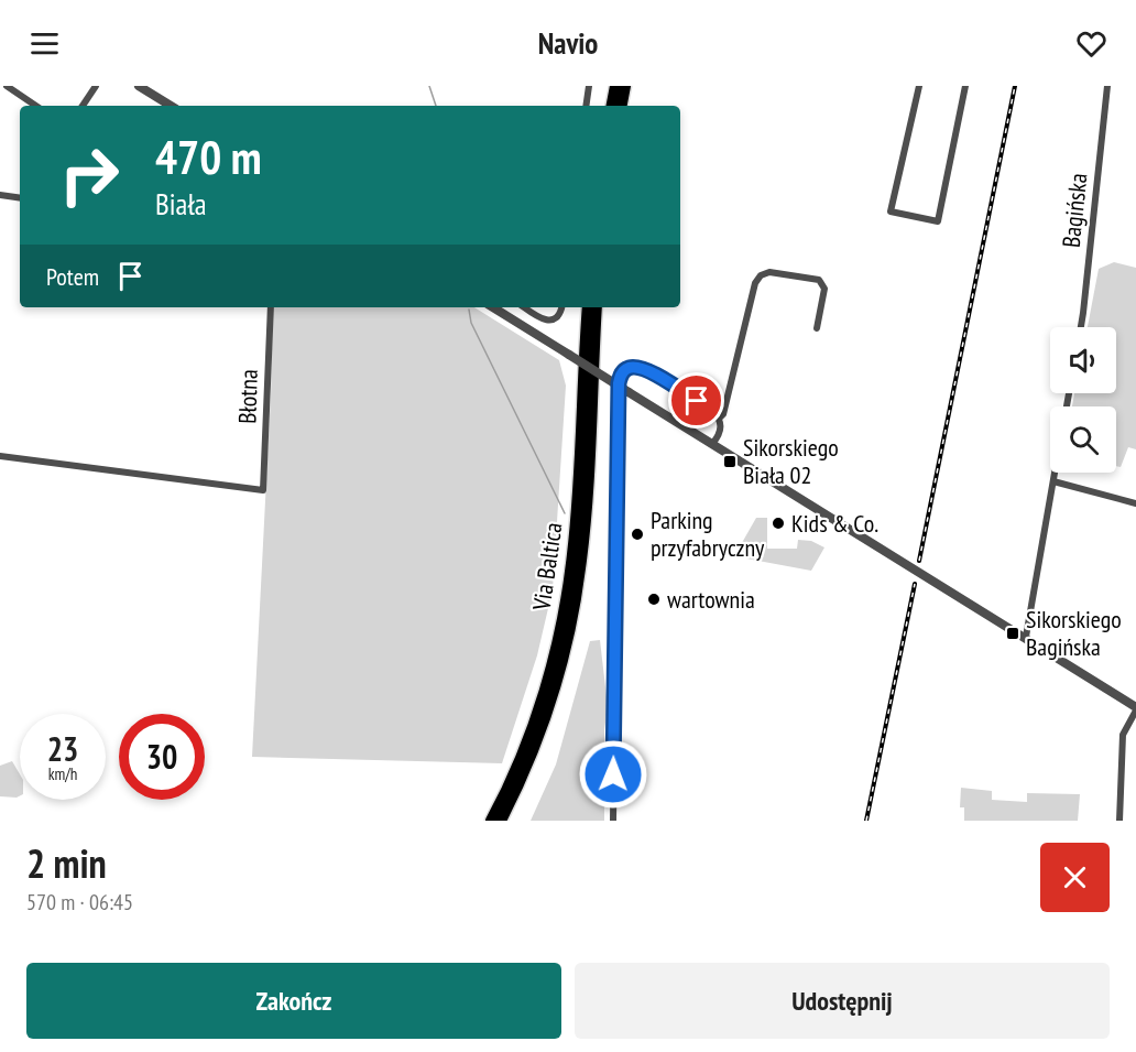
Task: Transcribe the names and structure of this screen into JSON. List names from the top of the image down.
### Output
{
  "streets": {
    "highway": ["Via Baltica"],
    "street": ["Bagińska", "Błotna"]
  },
  "places": {
    "transit": ["Sikorskiego Biała 02", "Sikorskiego Bagińska"],
    "other": ["Kids & Co.", "Parking przyfabryczny", "wartownia"]
  },
  "page": {
    "header": "Navio",
    "turn": ["470 m", "Biała"],
    "then": "Potem",
    "speed": "23 km/h",
    "limit": "30",
    "heading": ["2 min", "570 m · 06:45"],
    "buttons": ["Zakończ", "Udostępnij"]
  }
}
